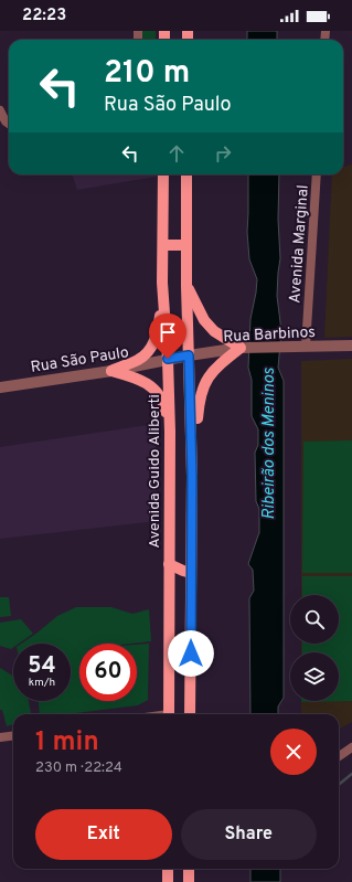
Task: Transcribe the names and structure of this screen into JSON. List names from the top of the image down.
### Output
{
  "streets": {
    "main road": ["Avenida Guido Aliberti"],
    "street": ["Avenida Marginal", "Rua Barbinos", "Rua São Paulo"]
  },
  "crossings": [
    ["Avenida Marginal", "Rua Barbinos"],
    ["Rua Barbinos", "Rua São Paulo"],
    ["Rua São Paulo", "Avenida Guido Aliberti"]
  ],
  "water": ["Ribeirão dos Meninos"],
  "page": {
    "status": "22:23",
    "turn": ["210 m", "Rua São Paulo"],
    "speed": "54 km/h",
    "limit": "60",
    "heading": ["1 min", "230 m · 22:24"],
    "buttons": ["Exit", "Share"]
  }
}
